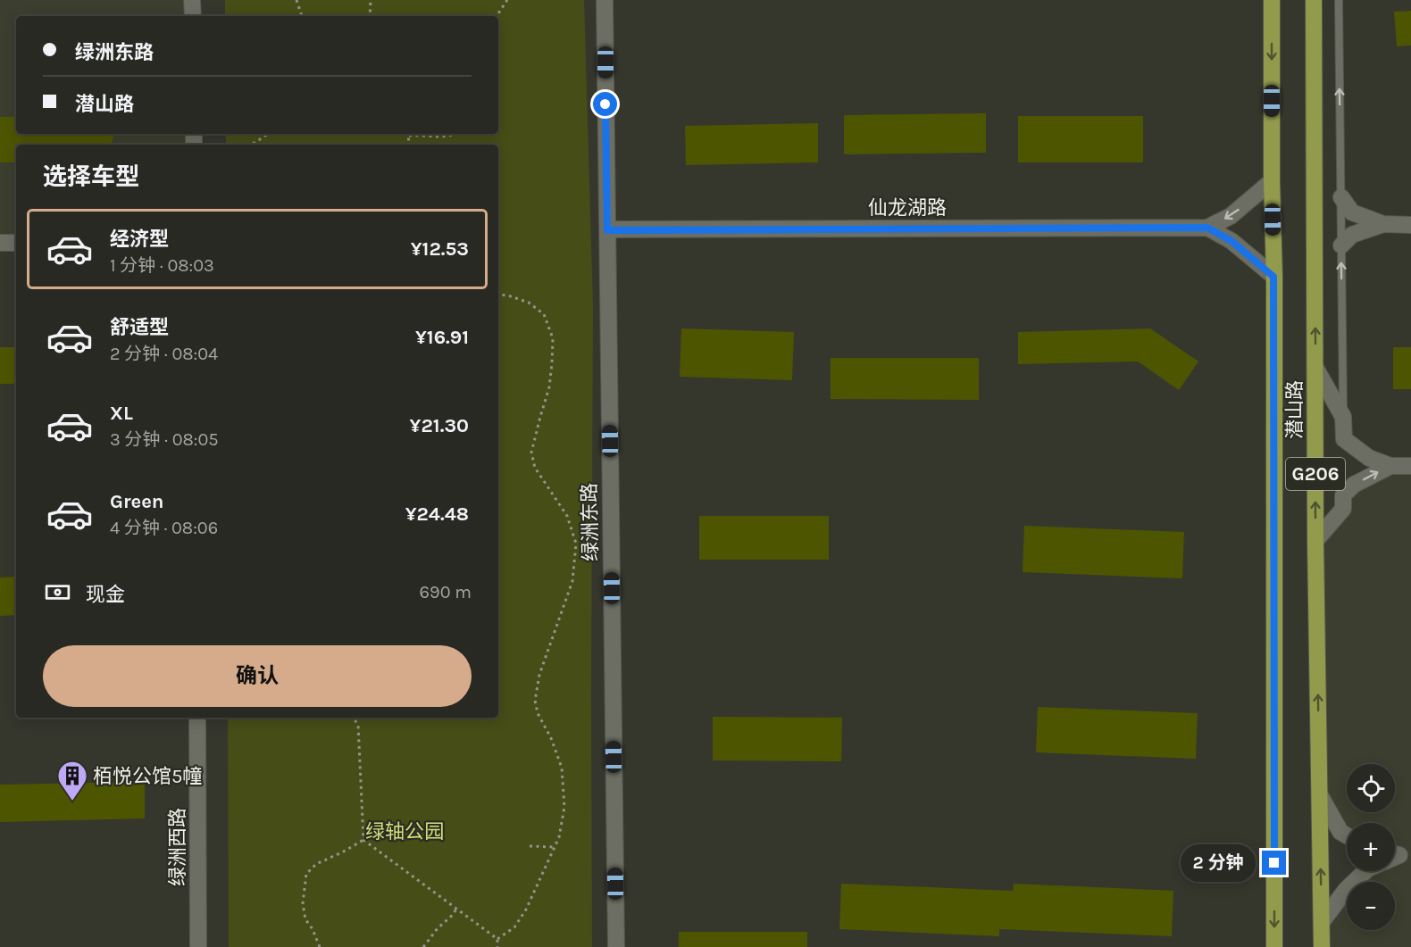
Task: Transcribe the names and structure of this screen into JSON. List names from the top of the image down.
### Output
{
  "streets": {
    "main road": ["潜山路", "G206"],
    "street": ["仙龙湖路", "绿洲东路", "绿洲西路"]
  },
  "crossings": [
    ["仙龙湖路", "绿洲东路"]
  ],
  "parks": ["绿轴公园"],
  "places": {
    "building": ["栢悦公馆5幢"]
  },
  "page": {
    "banner": ["绿洲东路", "潜山路"],
    "heading": "选择车型",
    "list": [
      {
        "name": "经济型",
        "note": "1 分钟 · 08:03",
        "value": "¥12.53"
      },
      {
        "name": "舒适型",
        "note": "2 分钟 · 08:04",
        "value": "¥16.91"
      },
      {
        "name": "XL",
        "note": "3 分钟 · 08:05",
        "value": "¥21.30"
      },
      {
        "name": "Green",
        "note": "4 分钟 · 08:06",
        "value": "¥24.48"
      }
    ],
    "pay": ["现金", "690 m"],
    "buttons": "确认",
    "map_buttons": ["+", "−"],
    "bubble": "2 分钟"
  }
}
